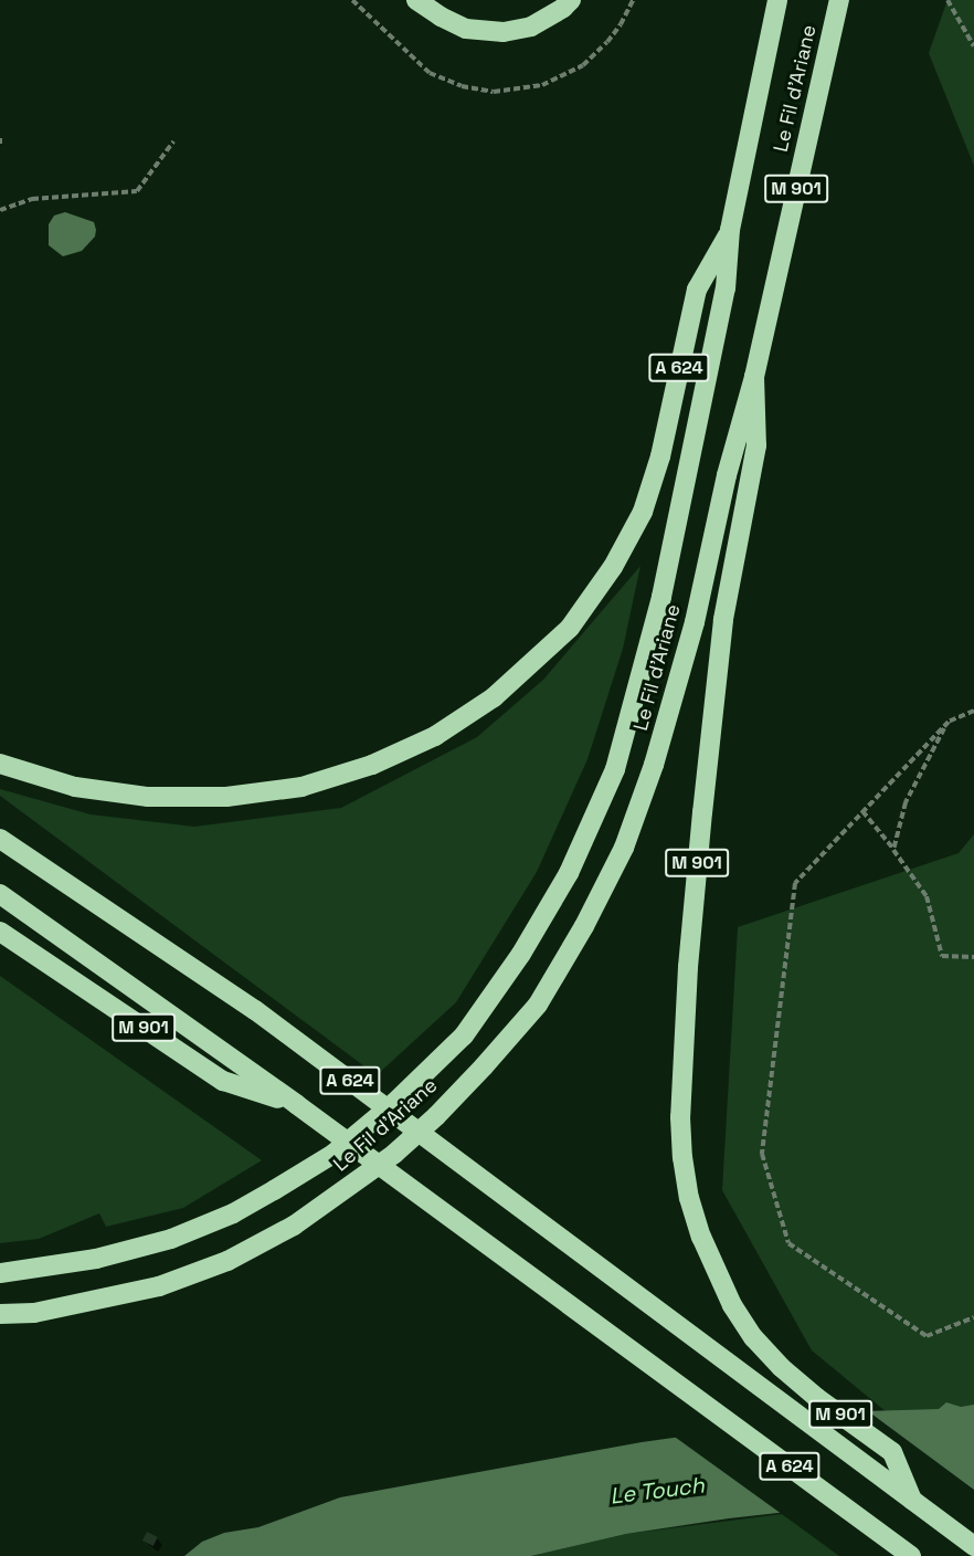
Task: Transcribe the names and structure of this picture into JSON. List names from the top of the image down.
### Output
{
  "streets": {
    "highway": ["Le Fil d'Ariane", "M 901", "A 624"]
  },
  "crossings": [
    ["Le Fil d'Ariane", "M 901"],
    ["Le Fil d'Ariane", "A 624"],
    ["M 901", "A 624"]
  ],
  "water": ["Le Touch"]
}
